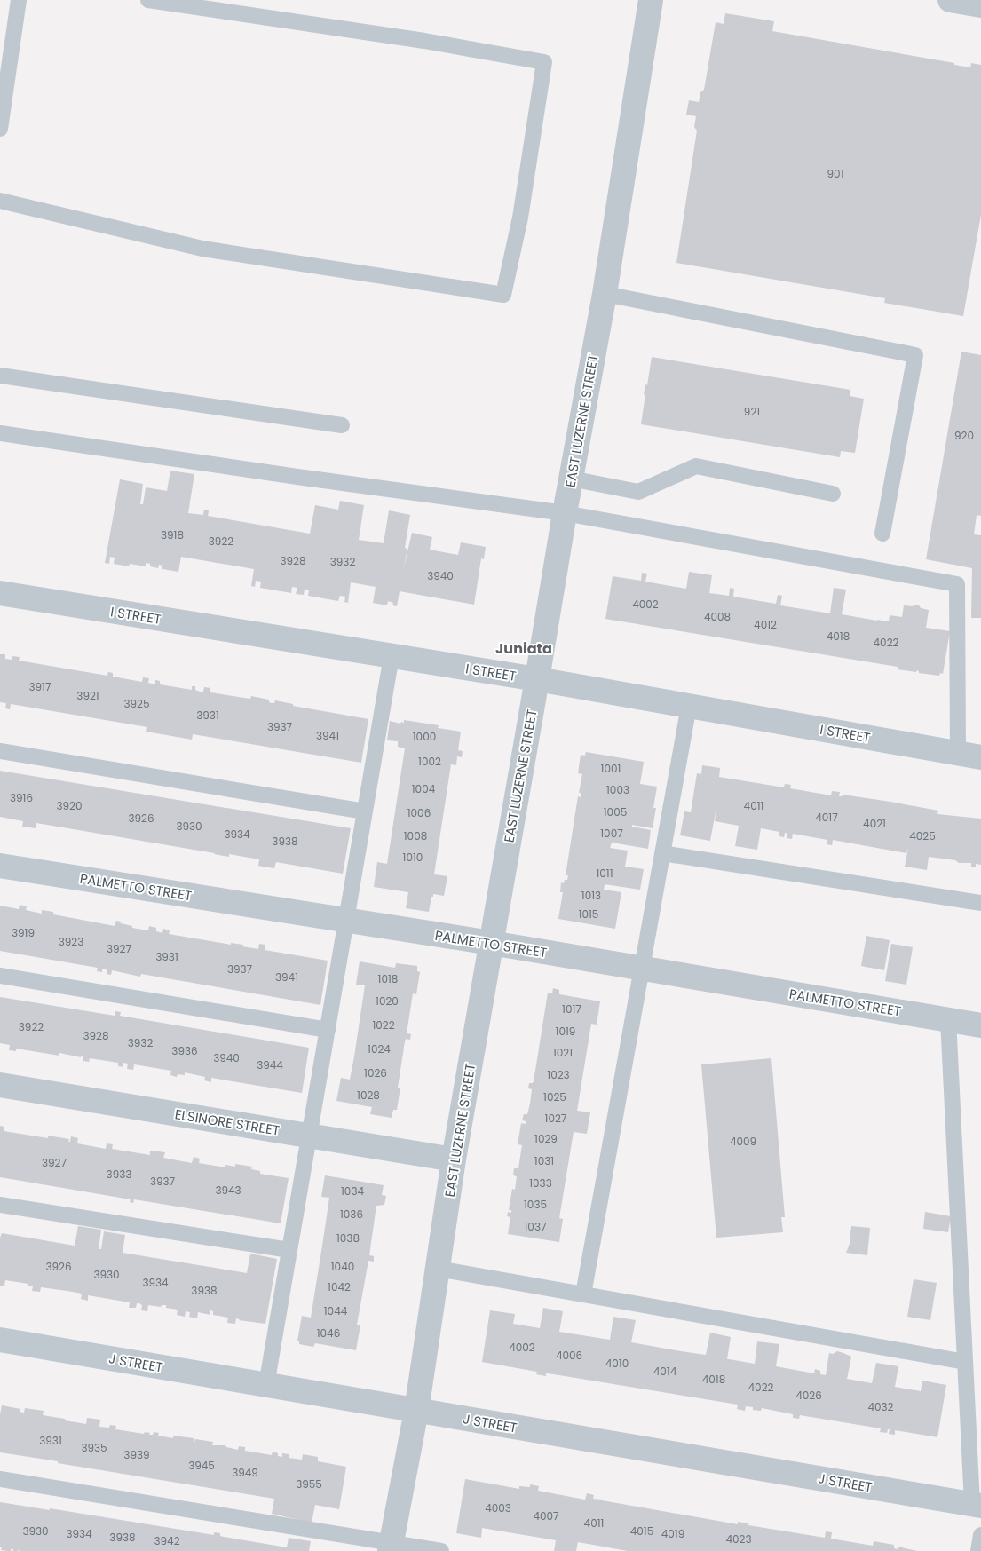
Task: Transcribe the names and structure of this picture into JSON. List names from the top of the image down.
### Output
{
  "streets": {
    "street": [
      "EAST LUZERNE STREET",
      "I STREET",
      "PALMETTO STREET",
      "ELSINORE STREET",
      "J STREET"
    ]
  },
  "crossings": [
    ["EAST LUZERNE STREET", "I STREET"],
    ["EAST LUZERNE STREET", "PALMETTO STREET"],
    ["EAST LUZERNE STREET", "ELSINORE STREET"],
    ["EAST LUZERNE STREET", "J STREET"]
  ],
  "districts": ["Juniata"],
  "house_numbers": [
    "901",
    "921",
    "920",
    "3918",
    "3922",
    "3928",
    "3932",
    "3940",
    "4002",
    "4008",
    "4012",
    "4018",
    "4022",
    "3917",
    "3921",
    "3925",
    "3931",
    "3937",
    "3941",
    "1000",
    "1002",
    "1001",
    "1004",
    "1003",
    "3916",
    "3920",
    "4011",
    "1005",
    "1006",
    "4017",
    "3926",
    "4021",
    "3930",
    "1007",
    "3934",
    "1008",
    "4025",
    "3938",
    "1010",
    "1011",
    "1013",
    "1015",
    "3919",
    "3923",
    "3927",
    "3931",
    "3937",
    "3941",
    "1018",
    "1020",
    "1017",
    "1022",
    "3922",
    "1019",
    "3928",
    "3932",
    "1024",
    "3936",
    "1021",
    "3940",
    "3944",
    "1026",
    "1023",
    "1028",
    "1025",
    "1027",
    "1029",
    "4009",
    "1031",
    "3927",
    "3933",
    "3937",
    "1033",
    "3943",
    "1034",
    "1035",
    "1036",
    "1037",
    "1038",
    "3926",
    "1040",
    "3930",
    "3934",
    "1042",
    "3938",
    "1044",
    "1046",
    "4002",
    "4006",
    "4010",
    "4014",
    "4018",
    "4022",
    "4026",
    "4032",
    "3931",
    "3935",
    "3939",
    "3945",
    "3949",
    "3955",
    "4003",
    "4007",
    "4011",
    "3930",
    "4015",
    "3934",
    "4019",
    "3938",
    "4023",
    "3942"
  ]
}
